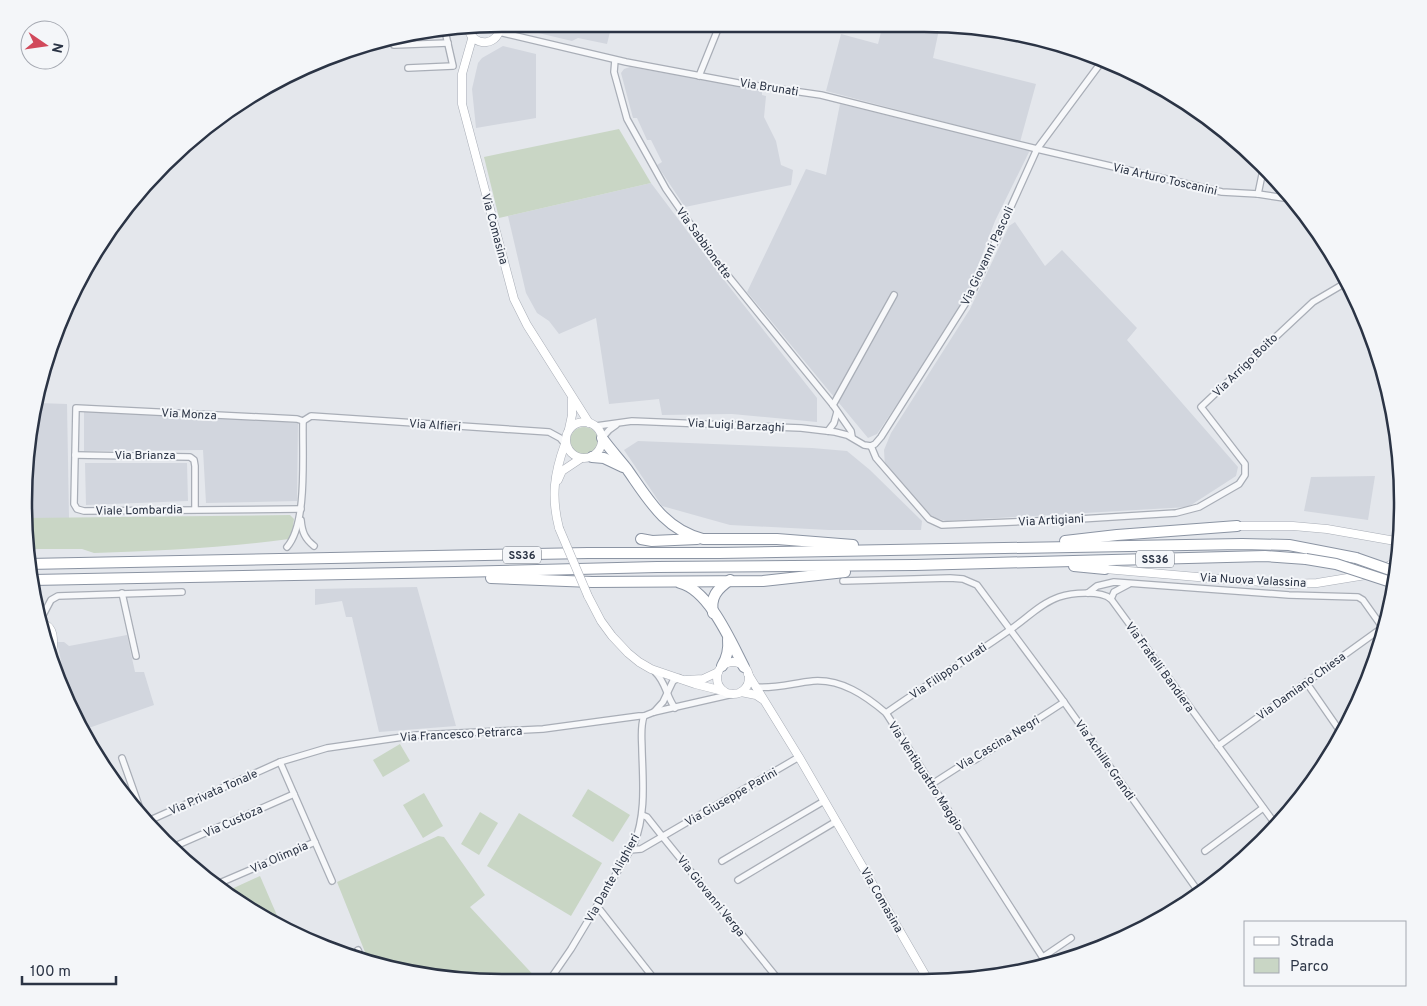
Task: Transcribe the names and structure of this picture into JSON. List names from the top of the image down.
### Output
{
  "streets": {
    "highway": ["SS36"],
    "main road": ["Via Comasina", "Via Nuova Valassina"],
    "street": [
      "Via Brunati",
      "Via Arturo Toscanini",
      "Via Sabbionette",
      "Via Giovanni Pascoli",
      "Via Arrigo Boito",
      "Via Monza",
      "Via Alfieri",
      "Via Luigi Barzaghi",
      "Via Brianza",
      "Viale Lombardia",
      "Via Artigiani",
      "Via Fratelli Bandiera",
      "Via Filippo Turati",
      "Via Damiano Chiesa",
      "Via Francesco Petrarca",
      "Via Cascina Negri",
      "Via Achille Grandi",
      "Via Ventiquattro Maggio",
      "Via Privata Tonale",
      "Via Giuseppe Parini",
      "Via Custoza",
      "Via Olimpia",
      "Via Dante Alighieri",
      "Via Giovanni Verga"
    ]
  },
  "crossings": [
    ["Via Brunati", "Via Arturo Toscanini"],
    ["Via Brunati", "Via Sabbionette"],
    ["Via Brunati", "Via Giovanni Pascoli"],
    ["Via Arturo Toscanini", "Via Giovanni Pascoli"],
    ["Via Comasina", "Via Alfieri"],
    ["Via Comasina", "Via Luigi Barzaghi"],
    ["Via Comasina", "Via Ventiquattro Maggio"],
    ["Via Comasina", "Via Giuseppe Parini"],
    ["Via Sabbionette", "Via Luigi Barzaghi"],
    ["Via Giovanni Pascoli", "Via Artigiani"],
    ["Via Arrigo Boito", "Via Artigiani"],
    ["Via Monza", "Via Alfieri"],
    ["Via Monza", "Viale Lombardia"],
    ["Via Alfieri", "Via Luigi Barzaghi"],
    ["Via Brianza", "Viale Lombardia"],
    ["SS36", "Via Nuova Valassina"],
    ["Via Fratelli Bandiera", "Via Damiano Chiesa"],
    ["Via Filippo Turati", "Via Achille Grandi"],
    ["Via Filippo Turati", "Via Ventiquattro Maggio"],
    ["Via Francesco Petrarca", "Via Privata Tonale"],
    ["Via Francesco Petrarca", "Via Dante Alighieri"],
    ["Via Cascina Negri", "Via Achille Grandi"],
    ["Via Cascina Negri", "Via Ventiquattro Maggio"],
    ["Via Giuseppe Parini", "Via Dante Alighieri"],
    ["Via Giuseppe Parini", "Via Giovanni Verga"],
    ["Via Dante Alighieri", "Via Giovanni Verga"]
  ],
  "legend": ["Strada", "Parco"],
  "scale_bar": "100 m",
  "north": "right"
}
